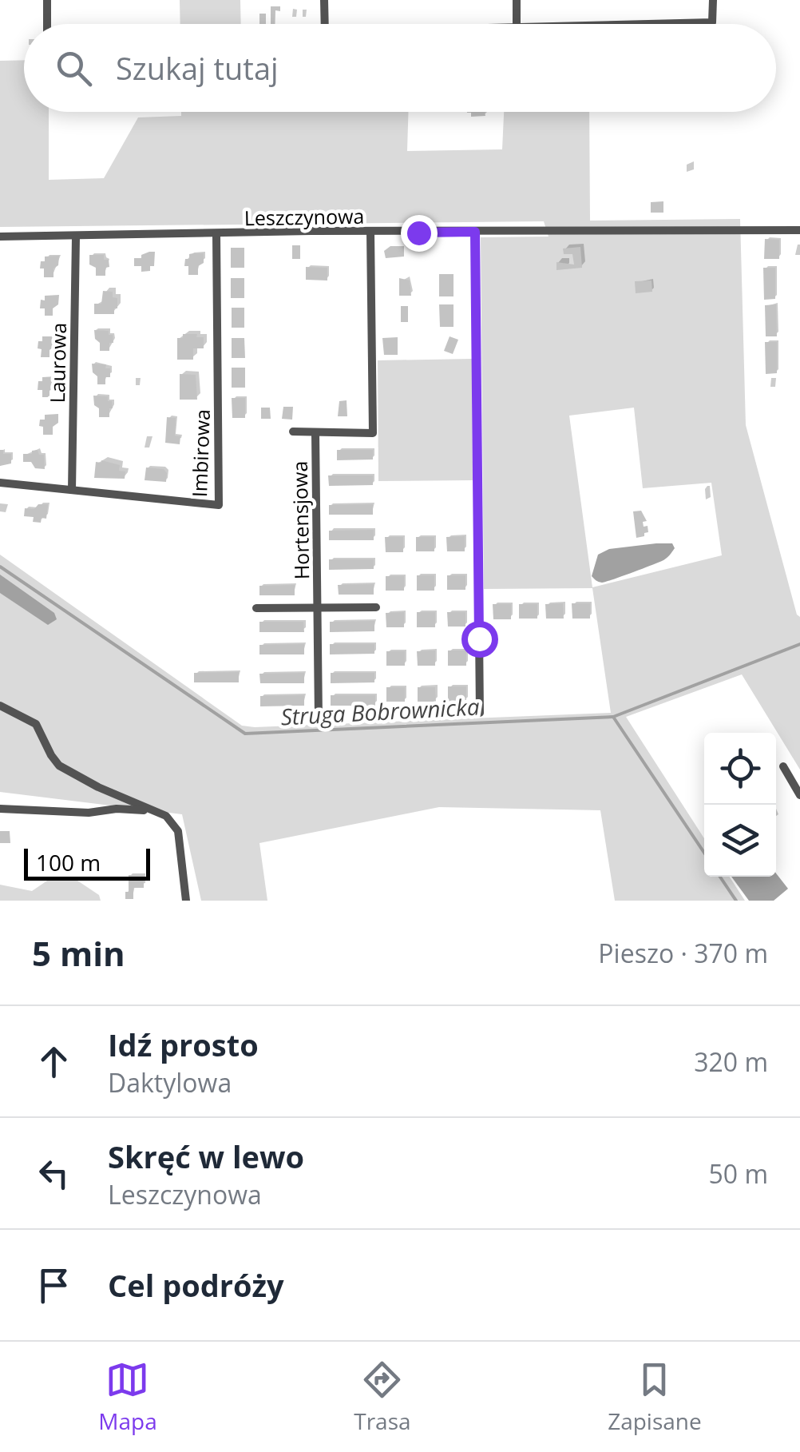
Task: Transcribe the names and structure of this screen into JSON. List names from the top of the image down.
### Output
{
  "streets": {
    "street": [
      "Leszczynowa",
      "Laurowa",
      "Imbirowa",
      "Hortensjowa"
    ]
  },
  "crossings": [
    ["Leszczynowa", "Laurowa"],
    ["Leszczynowa", "Imbirowa"],
    ["Leszczynowa", "Hortensjowa"],
    ["Laurowa", "Imbirowa"]
  ],
  "water": ["Struga Bobrownicka"],
  "scale_bar": "100 m",
  "page": {
    "search": "Szukaj tutaj",
    "scale": "100 m",
    "heading": ["5 min", "Pieszo · 370 m"],
    "list": [
      ["Idź prosto", "Daktylowa", "320 m"],
      ["Skręć w lewo", "Leszczynowa", "50 m"],
      "Cel podróży"
    ],
    "nav": ["Mapa", "Trasa", "Zapisane"]
  }
}
